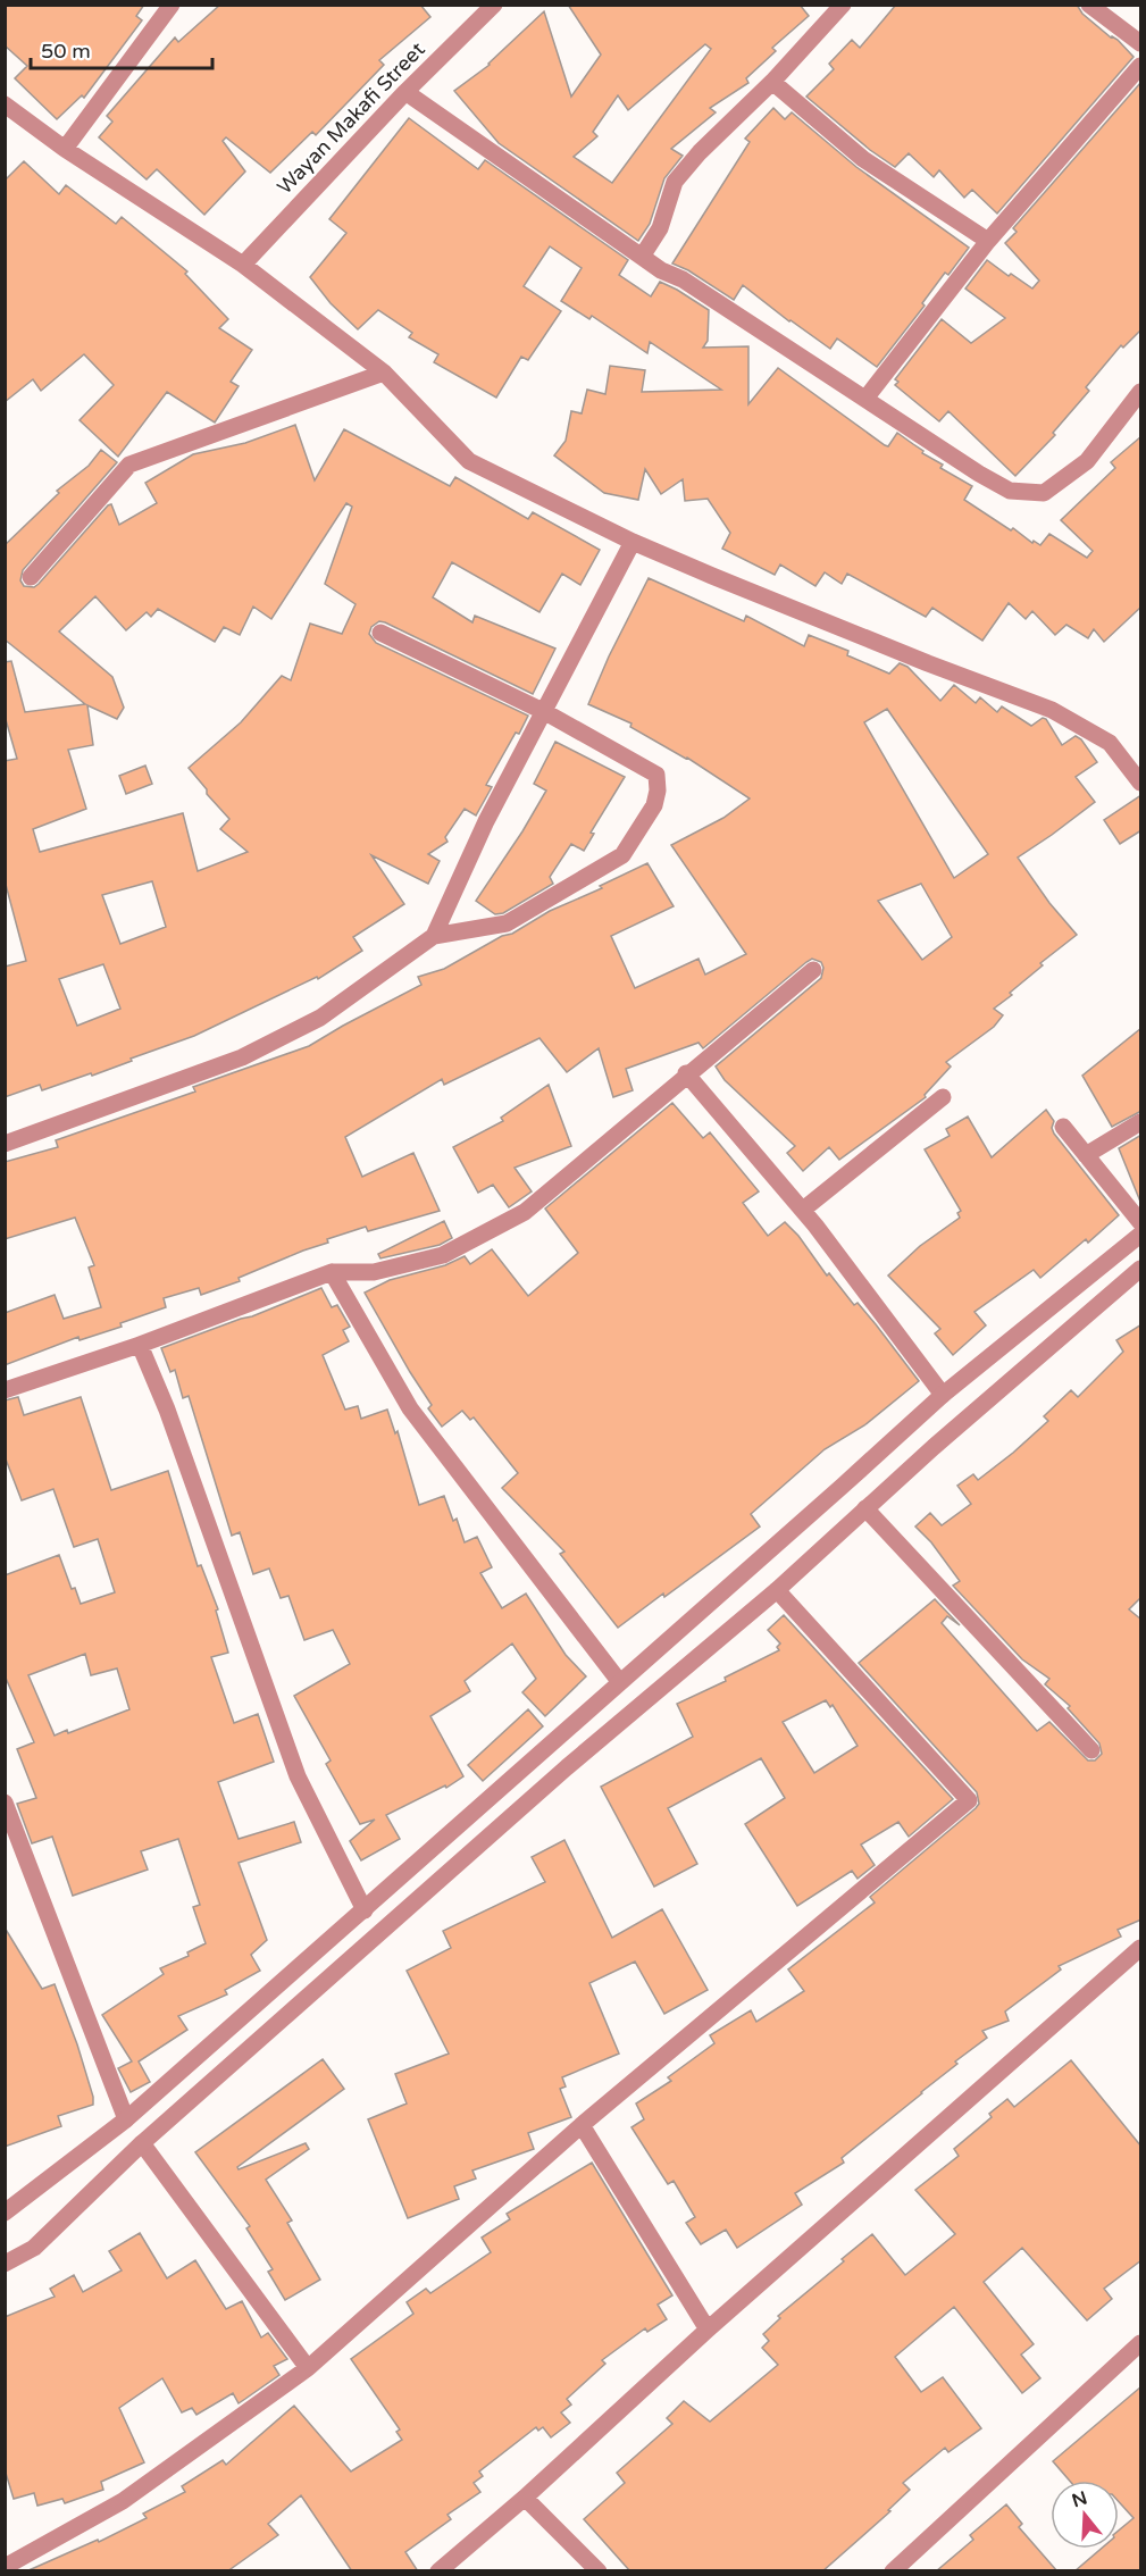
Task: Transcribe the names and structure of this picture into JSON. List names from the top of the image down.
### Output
{
  "streets": {
    "street": ["Wayan Makafi Street"]
  },
  "scale_bar": "50 m",
  "north": "top"
}
